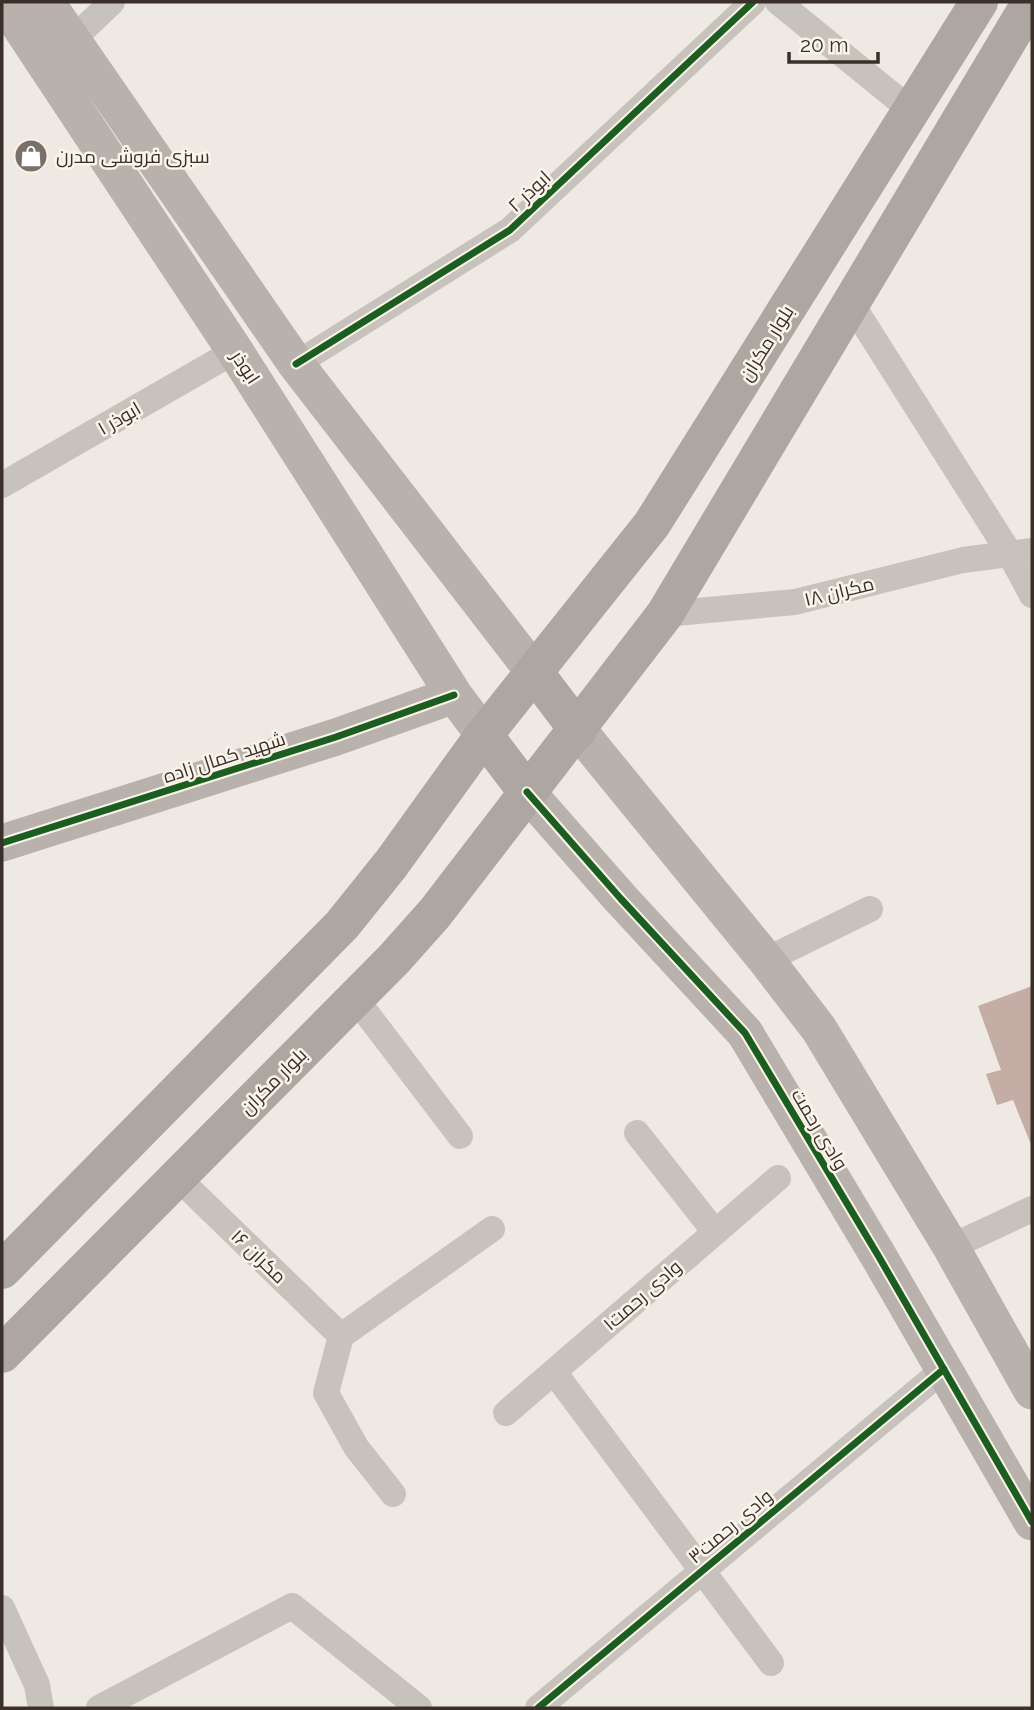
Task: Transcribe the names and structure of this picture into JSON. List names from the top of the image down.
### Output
{
  "streets": {
    "main road": ["بلوار مکران"],
    "street": [
      "ابوذر ۲",
      "ابوذر",
      "ابوذر ۱",
      "مکران ۱۸",
      "شهید کمال زاده",
      "وادی رحمت",
      "مکران ۱۶",
      "وادی رحمت۱",
      "وادی رحمت۳"
    ]
  },
  "crossings": [
    ["بلوار مکران", "ابوذر"],
    ["بلوار مکران", "مکران ۱۸"],
    ["بلوار مکران", "وادی رحمت"],
    ["بلوار مکران", "مکران ۱۶"],
    ["ابوذر", "ابوذر ۱"],
    ["ابوذر", "شهید کمال زاده"],
    ["وادی رحمت", "وادی رحمت۳"]
  ],
  "places": {
    "shop": ["سبزی فروشی مدرن"]
  },
  "scale_bar": "20 m"
}
